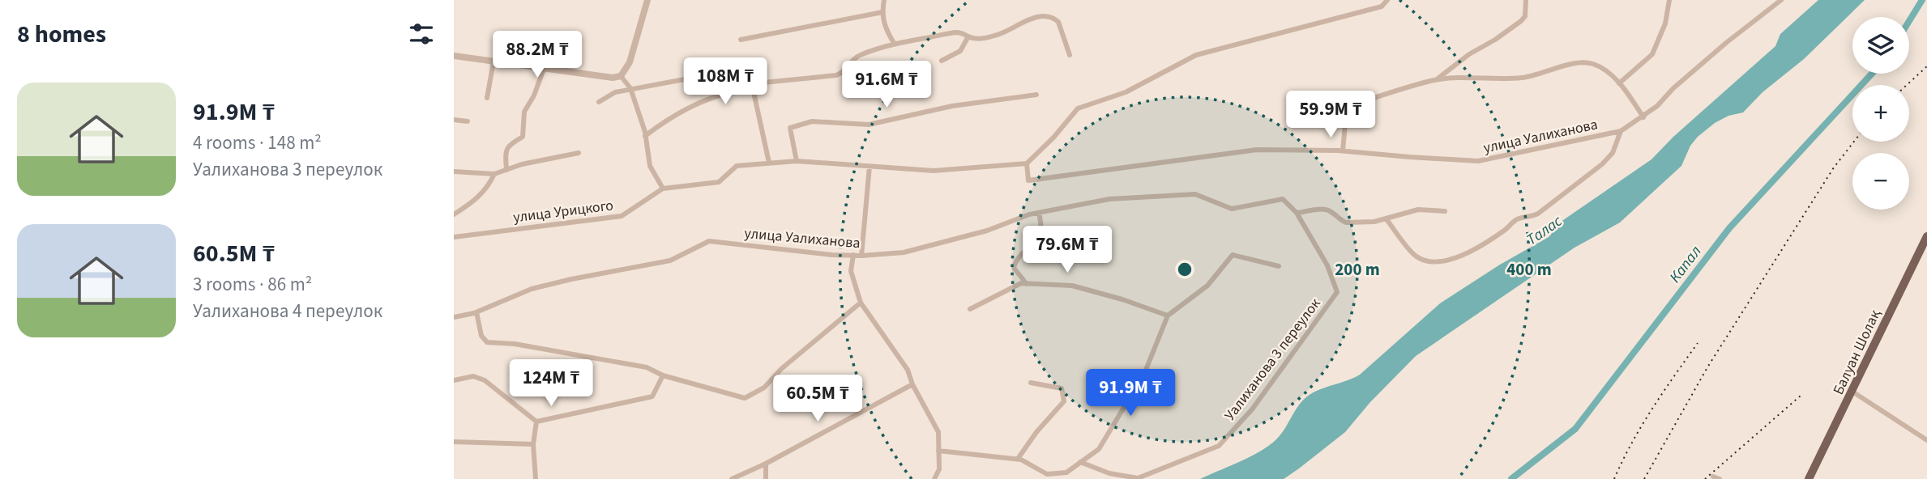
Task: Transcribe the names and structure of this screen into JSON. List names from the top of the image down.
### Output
{
  "streets": {
    "main road": ["Балуан Шолақ"],
    "street": ["улица Уалиханова", "улица Урицкого", "Уалиханова 3 переулок"]
  },
  "crossings": [
    ["улица Уалиханова", "улица Урицкого"],
    ["улица Уалиханова", "Уалиханова 3 переулок"]
  ],
  "water": ["Талас", "Капал"],
  "page": {
    "heading": "8 homes",
    "map_buttons": ["+", "−"],
    "price": [
      "88.2M ₸",
      "108M ₸",
      "91.6M ₸",
      "59.9M ₸",
      "79.6M ₸",
      "124M ₸",
      "91.9M ₸",
      "60.5M ₸"
    ],
    "list": [
      {
        "name": "91.9M ₸",
        "note": "4 rooms · 148 m² · Уалиханова 3 переулок"
      },
      {
        "name": "60.5M ₸",
        "note": "3 rooms · 86 m² · Уалиханова 4 переулок"
      }
    ]
  },
  "rings": ["200 m", "400 m"]
}
